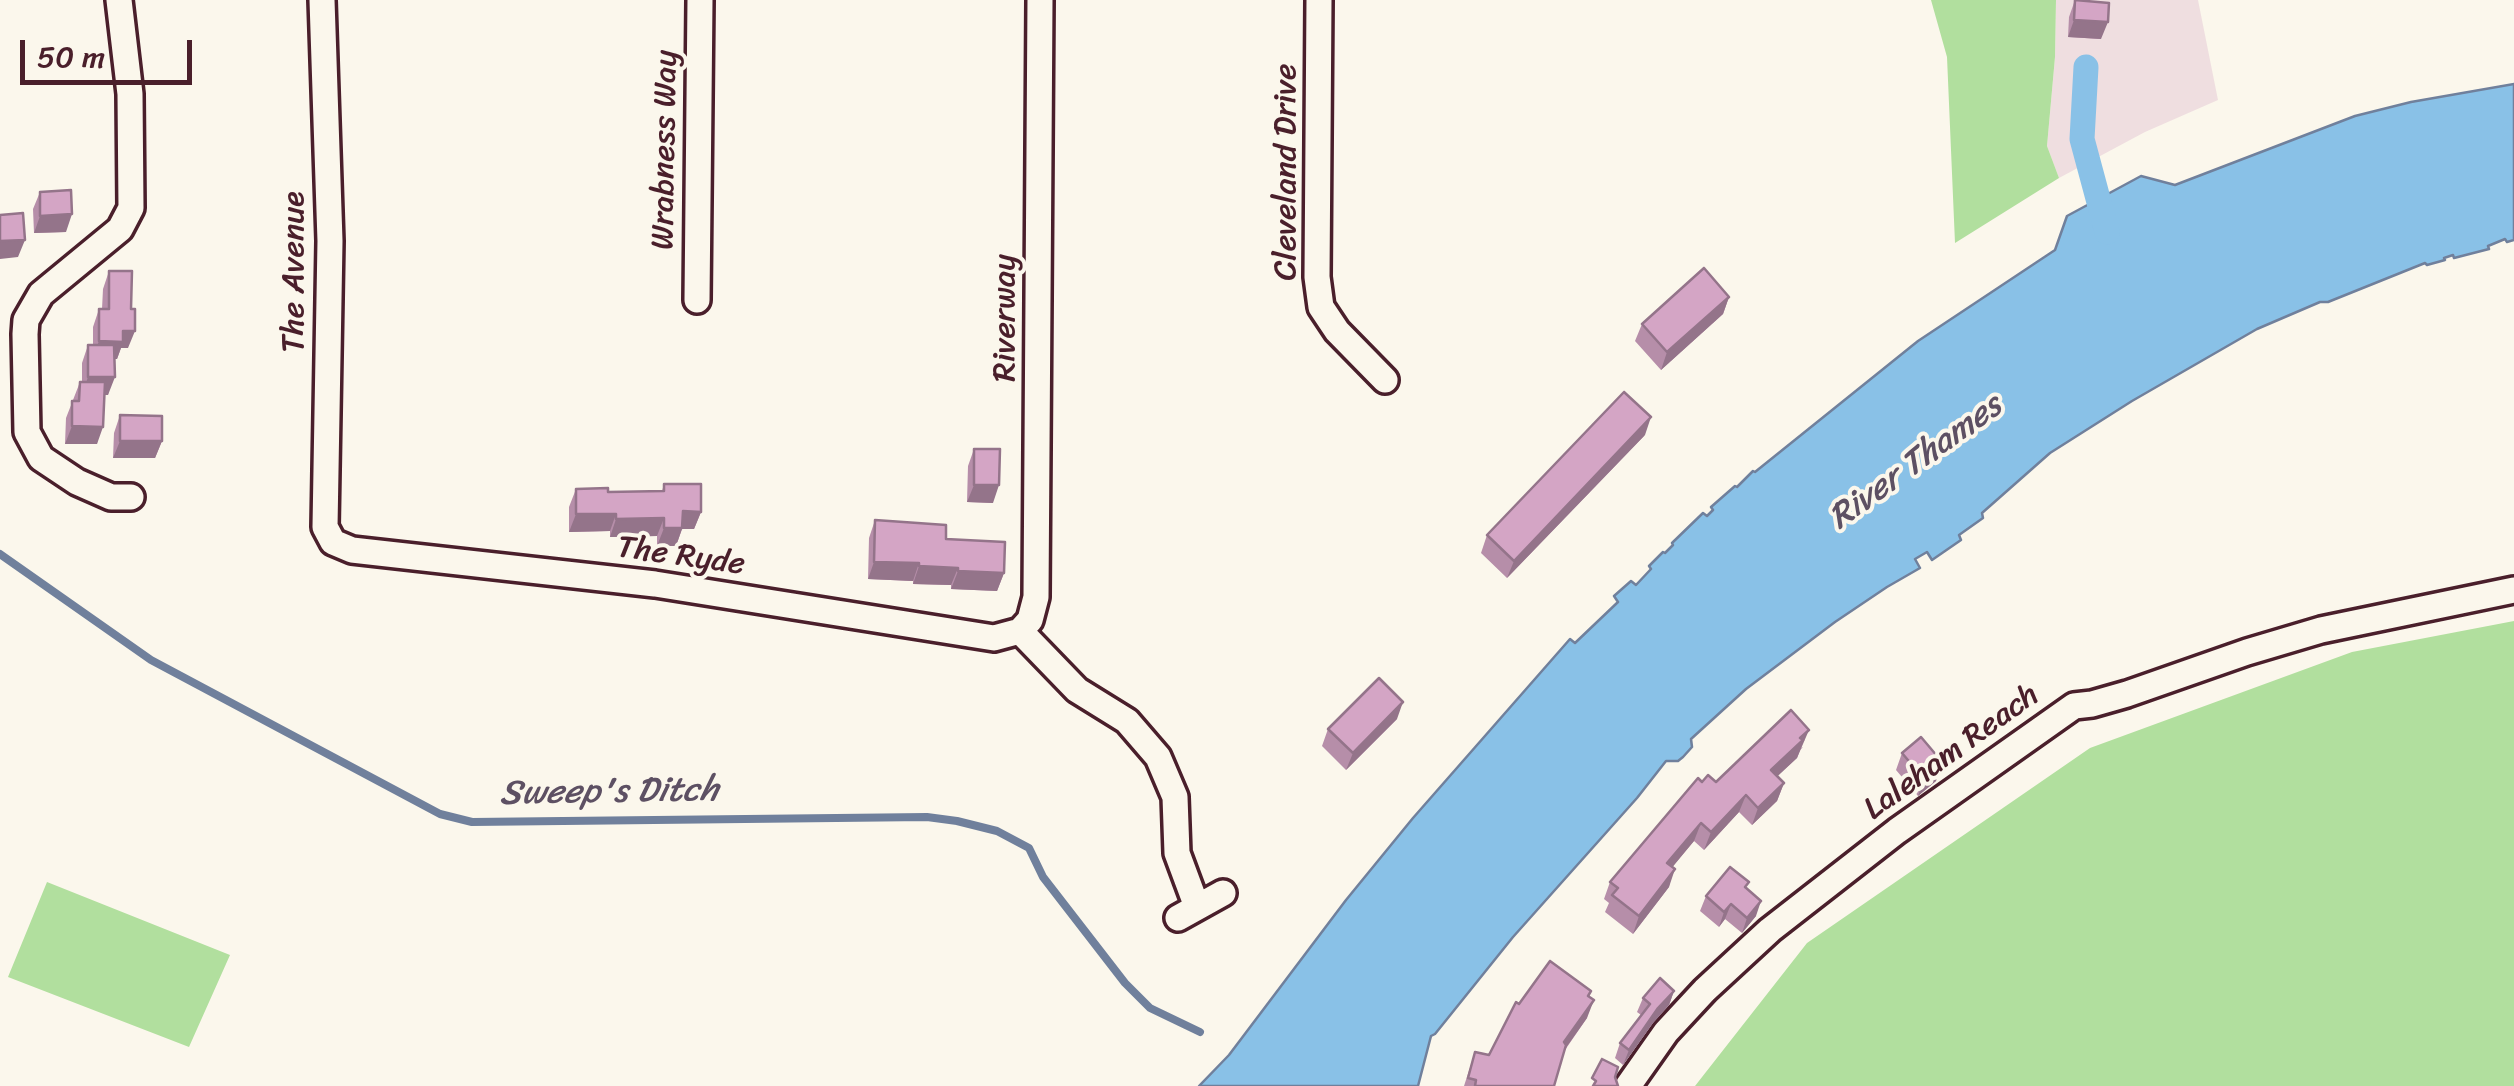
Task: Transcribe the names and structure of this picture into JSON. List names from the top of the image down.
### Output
{
  "streets": {
    "street": [
      "Wrabness Way",
      "Cleveland Drive",
      "The Avenue",
      "Riverway",
      "The Ryde",
      "Laleham Reach"
    ]
  },
  "crossings": [
    ["The Avenue", "The Ryde"],
    ["Riverway", "The Ryde"]
  ],
  "water": ["River Thames", "Sweep's Ditch"],
  "scale_bar": "50 m"
}
